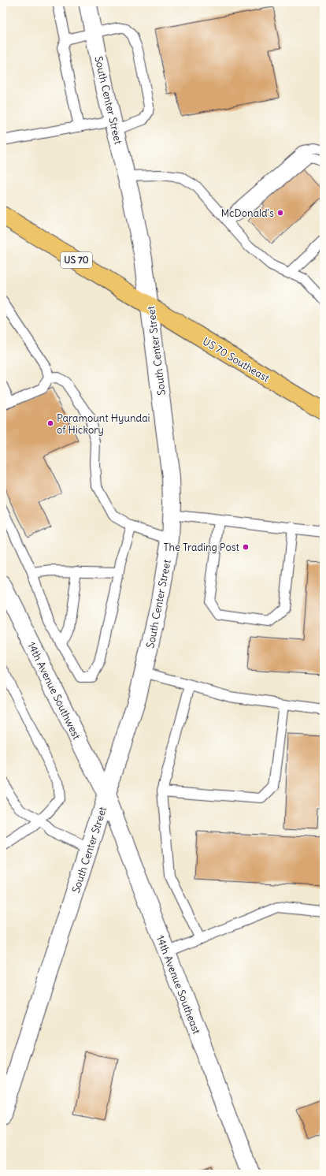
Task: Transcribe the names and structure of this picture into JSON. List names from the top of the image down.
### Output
{
  "streets": {
    "main road": ["US 70", "US 70 Southeast"],
    "street": ["South Center Street", "14th Avenue Southwest", "14th Avenue Southeast"]
  },
  "crossings": [
    ["South Center Street", "US 70"],
    ["South Center Street", "US 70 Southeast"],
    ["South Center Street", "14th Avenue Southwest"],
    ["South Center Street", "14th Avenue Southeast"],
    ["US 70", "US 70 Southeast"],
    ["14th Avenue Southwest", "14th Avenue Southeast"]
  ],
  "places": ["McDonald's", "Paramount Hyundai of Hickory", "The Trading Post"]
}
